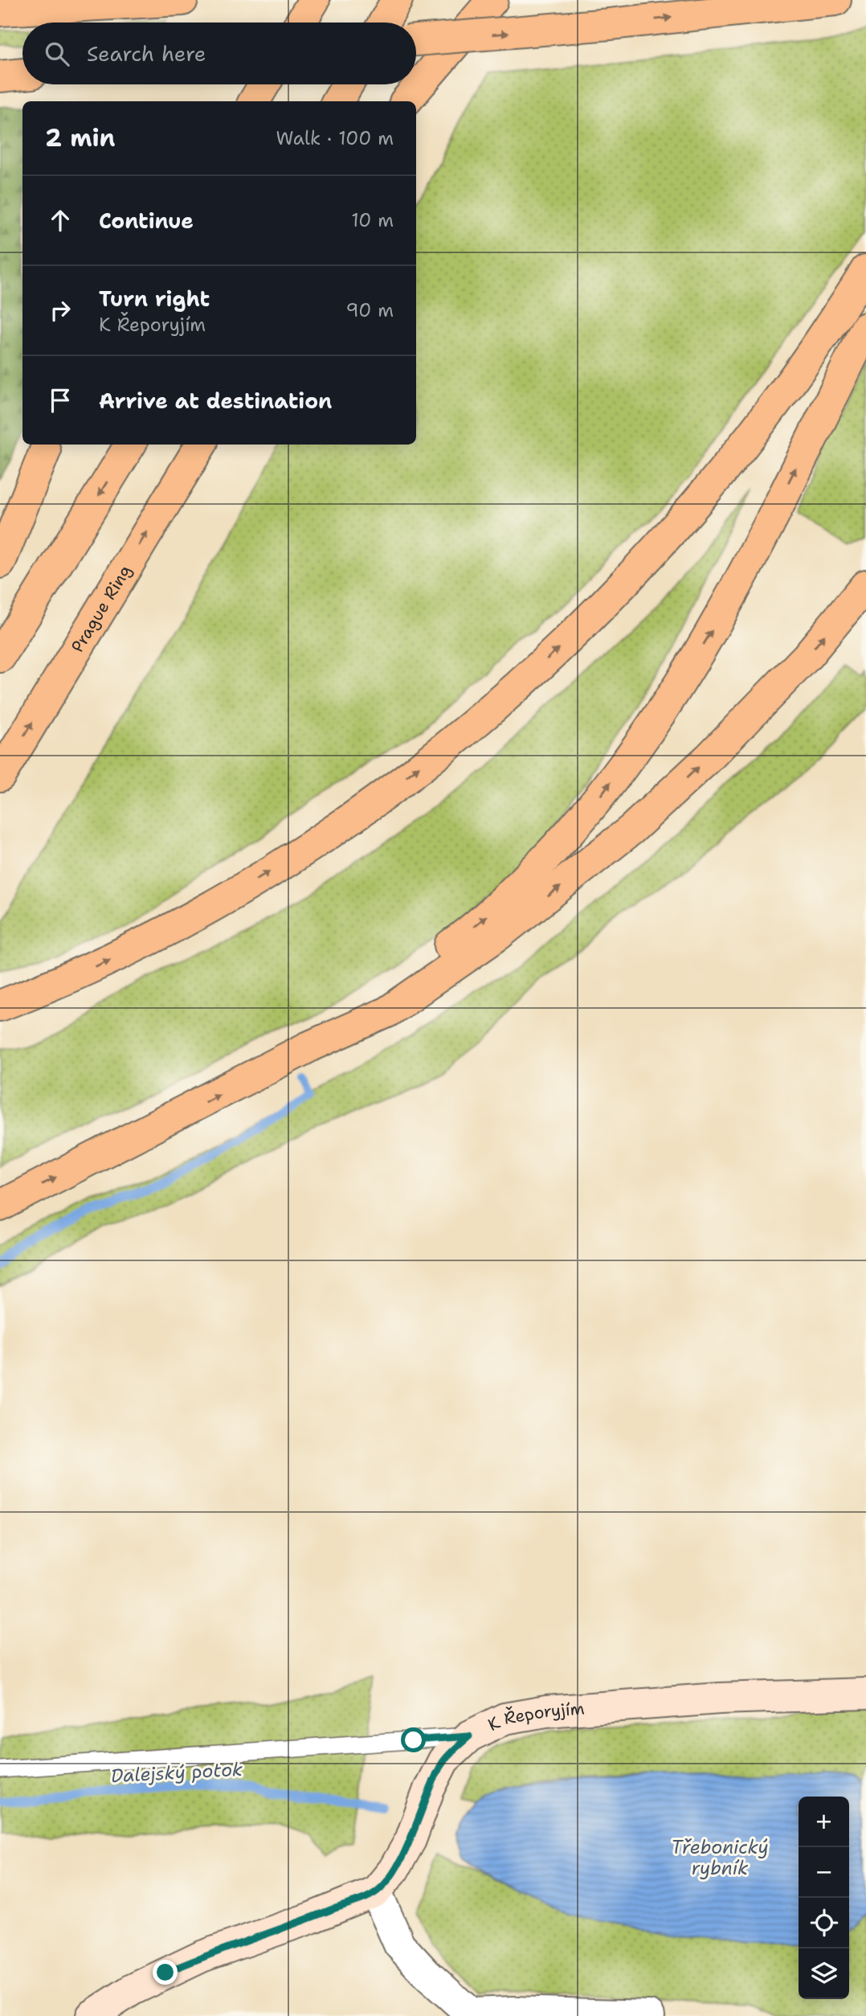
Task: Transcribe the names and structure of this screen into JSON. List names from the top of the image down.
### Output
{
  "streets": {
    "highway": ["Prague Ring"],
    "street": ["K Řeporyjím"]
  },
  "water": ["Dalejský potok", "Třebonický rybník"],
  "page": {
    "search": "Search here",
    "heading": ["2 min", "Walk · 100 m"],
    "list": [
      ["Continue", "10 m"],
      ["Turn right", "K Řeporyjím", "90 m"],
      "Arrive at destination"
    ],
    "map_buttons": ["+", "−"]
  }
}
